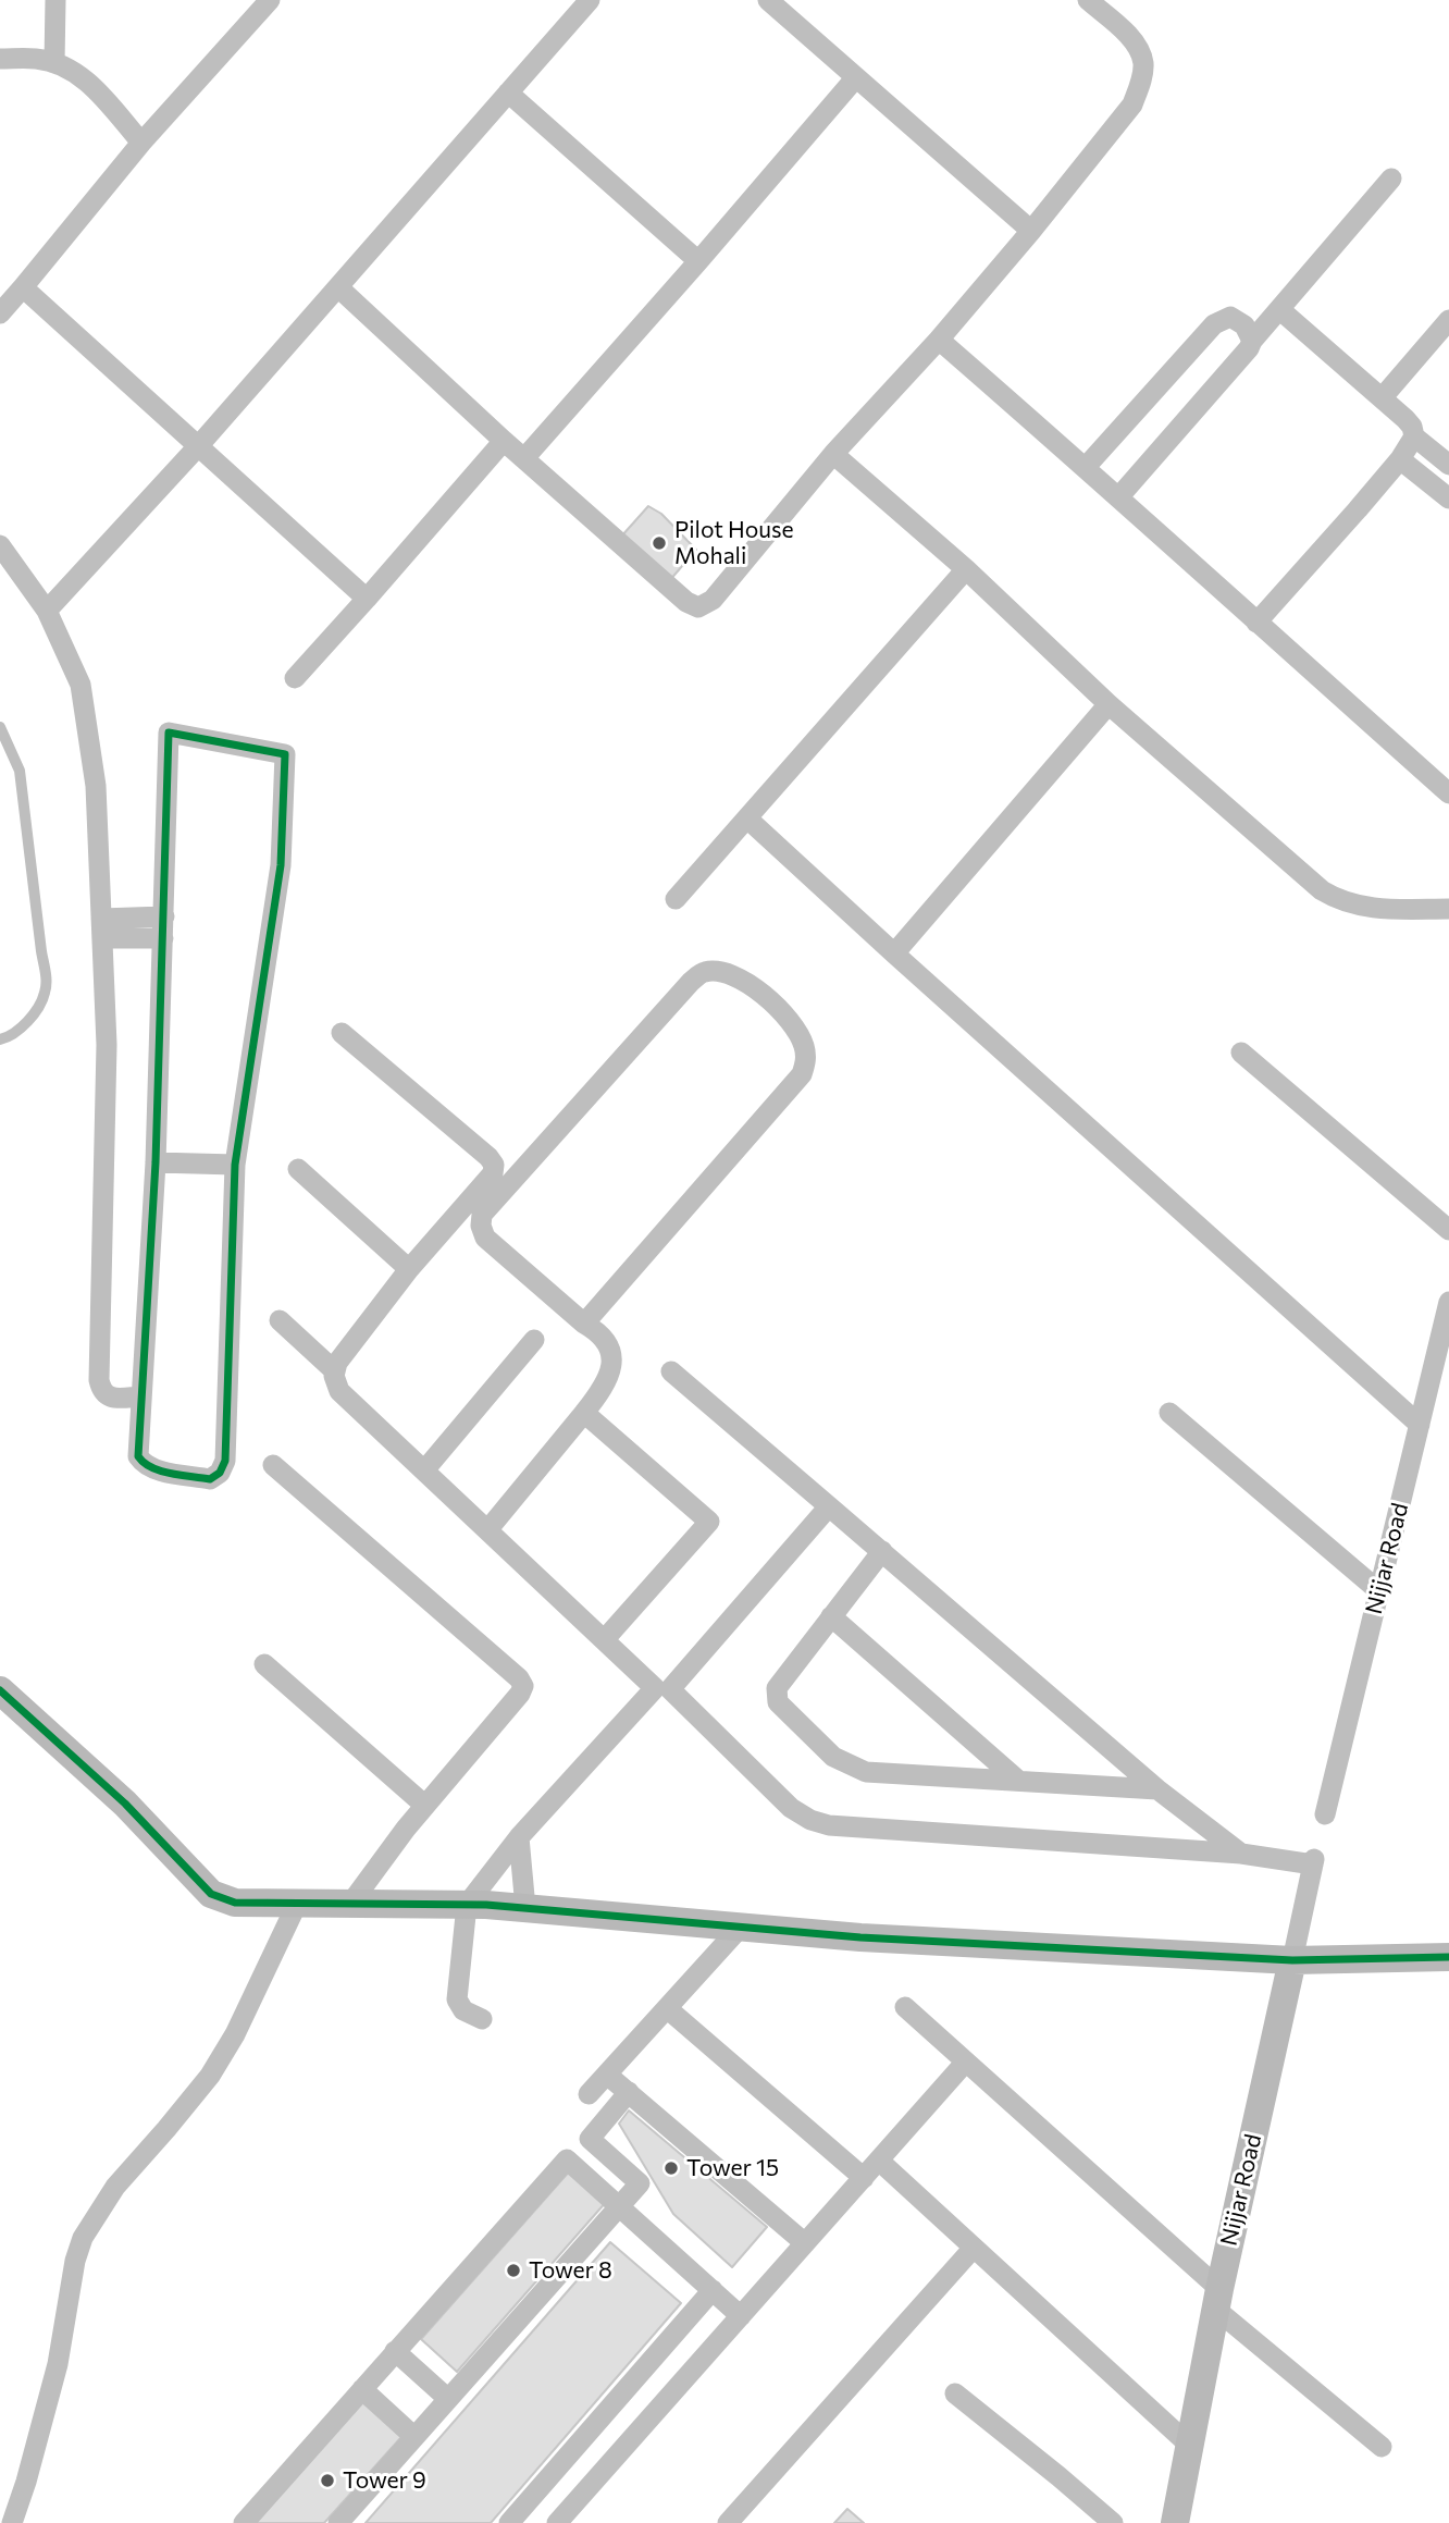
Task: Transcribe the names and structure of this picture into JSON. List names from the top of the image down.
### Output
{
  "streets": {
    "street": ["Nijjar Road"]
  },
  "places": [
    "Pilot House Mohali",
    "Tower 15",
    "Tower 8",
    "Tower 9"
  ]
}
